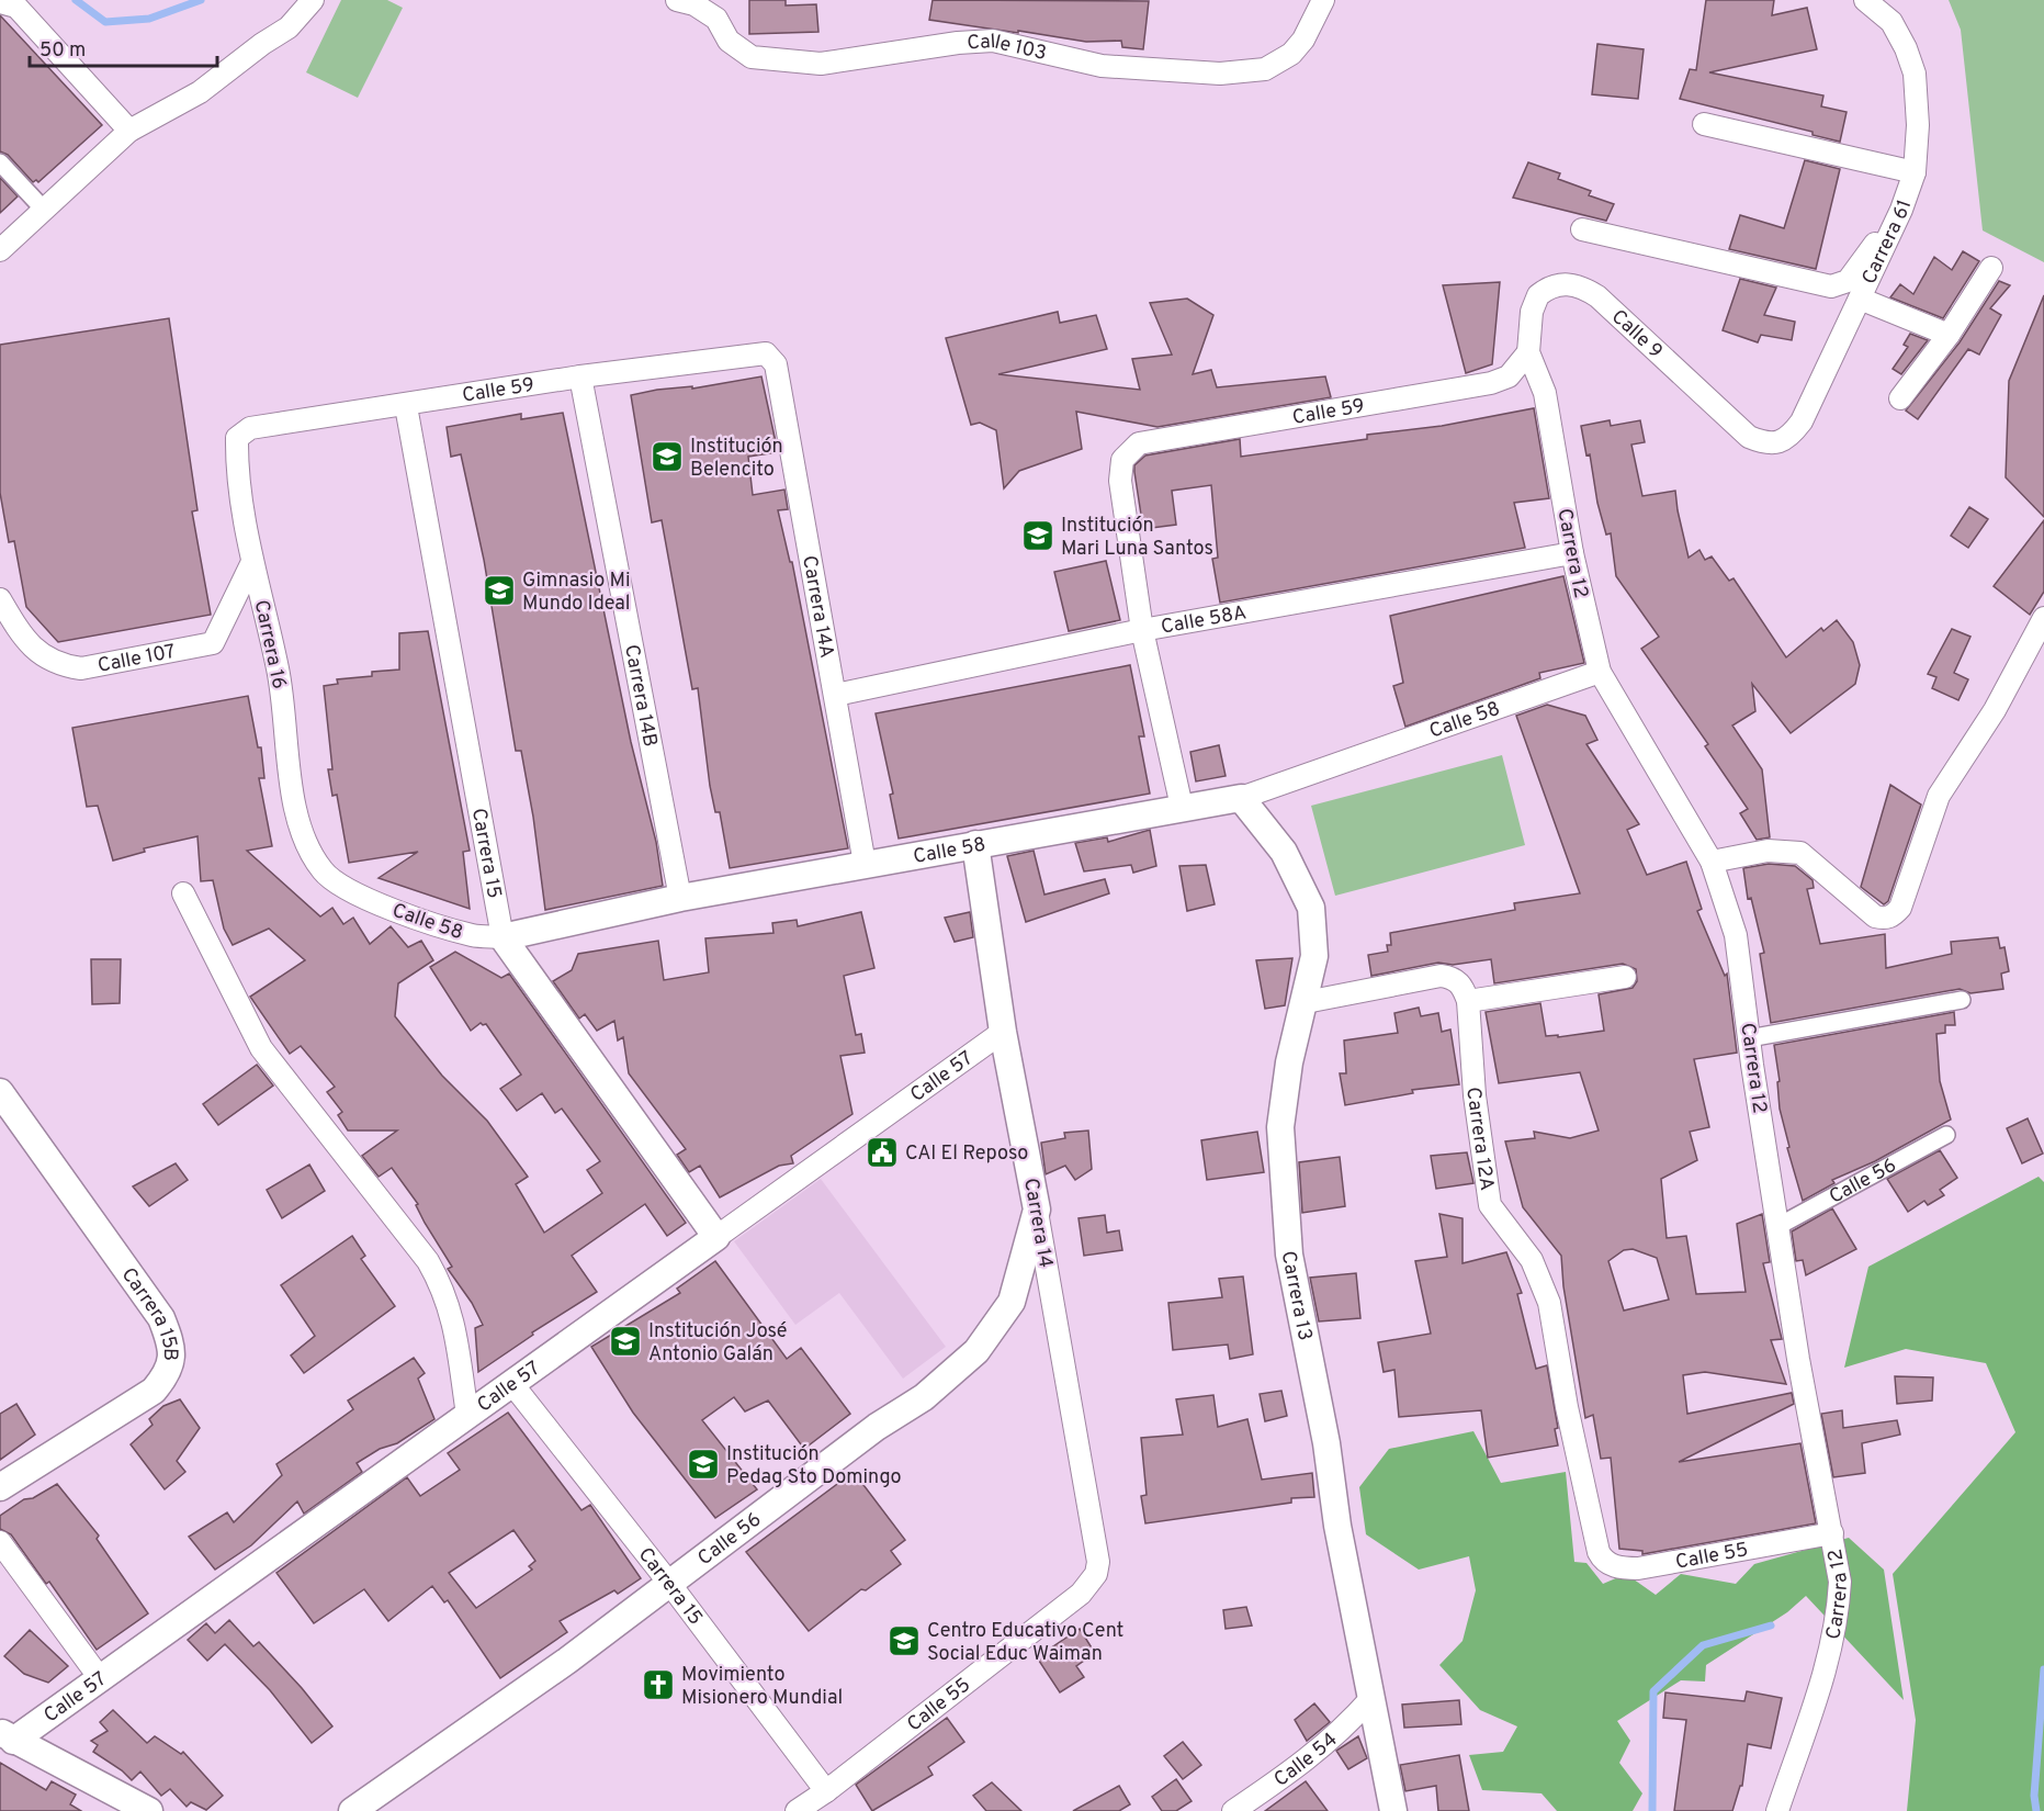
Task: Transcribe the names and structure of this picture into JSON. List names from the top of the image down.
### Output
{
  "streets": {
    "street": [
      "Calle 103",
      "Carrera 61",
      "Calle 9",
      "Calle 59",
      "Carrera 12",
      "Carrera 14A",
      "Calle 58A",
      "Carrera 16",
      "Calle 107",
      "Carrera 14B",
      "Calle 58",
      "Carrera 15",
      "Calle 57",
      "Carrera 12A",
      "Calle 56",
      "Carrera 14",
      "Carrera 13",
      "Carrera 15B",
      "Calle 55",
      "Calle 54"
    ]
  },
  "crossings": [
    ["Carrera 61", "Calle 9"],
    ["Calle 9", "Calle 59"],
    ["Calle 9", "Carrera 12"],
    ["Calle 59", "Carrera 12"],
    ["Calle 59", "Carrera 14A"],
    ["Calle 59", "Calle 58A"],
    ["Calle 59", "Carrera 16"],
    ["Calle 59", "Carrera 14B"],
    ["Calle 59", "Carrera 15"],
    ["Carrera 12", "Calle 58A"],
    ["Carrera 12", "Calle 58"],
    ["Carrera 12", "Calle 56"],
    ["Carrera 12", "Calle 55"],
    ["Carrera 14A", "Calle 58A"],
    ["Carrera 14A", "Calle 58"],
    ["Carrera 16", "Calle 107"],
    ["Carrera 16", "Calle 58"],
    ["Carrera 14B", "Calle 58"],
    ["Calle 58", "Carrera 15"],
    ["Calle 58", "Carrera 14"],
    ["Calle 58", "Carrera 13"],
    ["Carrera 15", "Calle 57"],
    ["Carrera 15", "Calle 56"],
    ["Carrera 15", "Calle 55"],
    ["Calle 57", "Carrera 14"],
    ["Carrera 12A", "Calle 55"],
    ["Calle 56", "Carrera 14"],
    ["Carrera 14", "Calle 55"],
    ["Carrera 13", "Calle 54"]
  ],
  "places": {
    "school or university": [
      "Institución Belencito",
      "Institución Mari Luna Santos",
      "Gimnasio Mi Mundo Ideal",
      "Institución José Antonio Galán",
      "Institución Pedag Sto Domingo",
      "Centro Educativo Cent Social Educ Waiman"
    ],
    "public building": ["CAI El Reposo"],
    "church": ["Movimiento Misionero Mundial"]
  },
  "scale_bar": "50 m"
}
